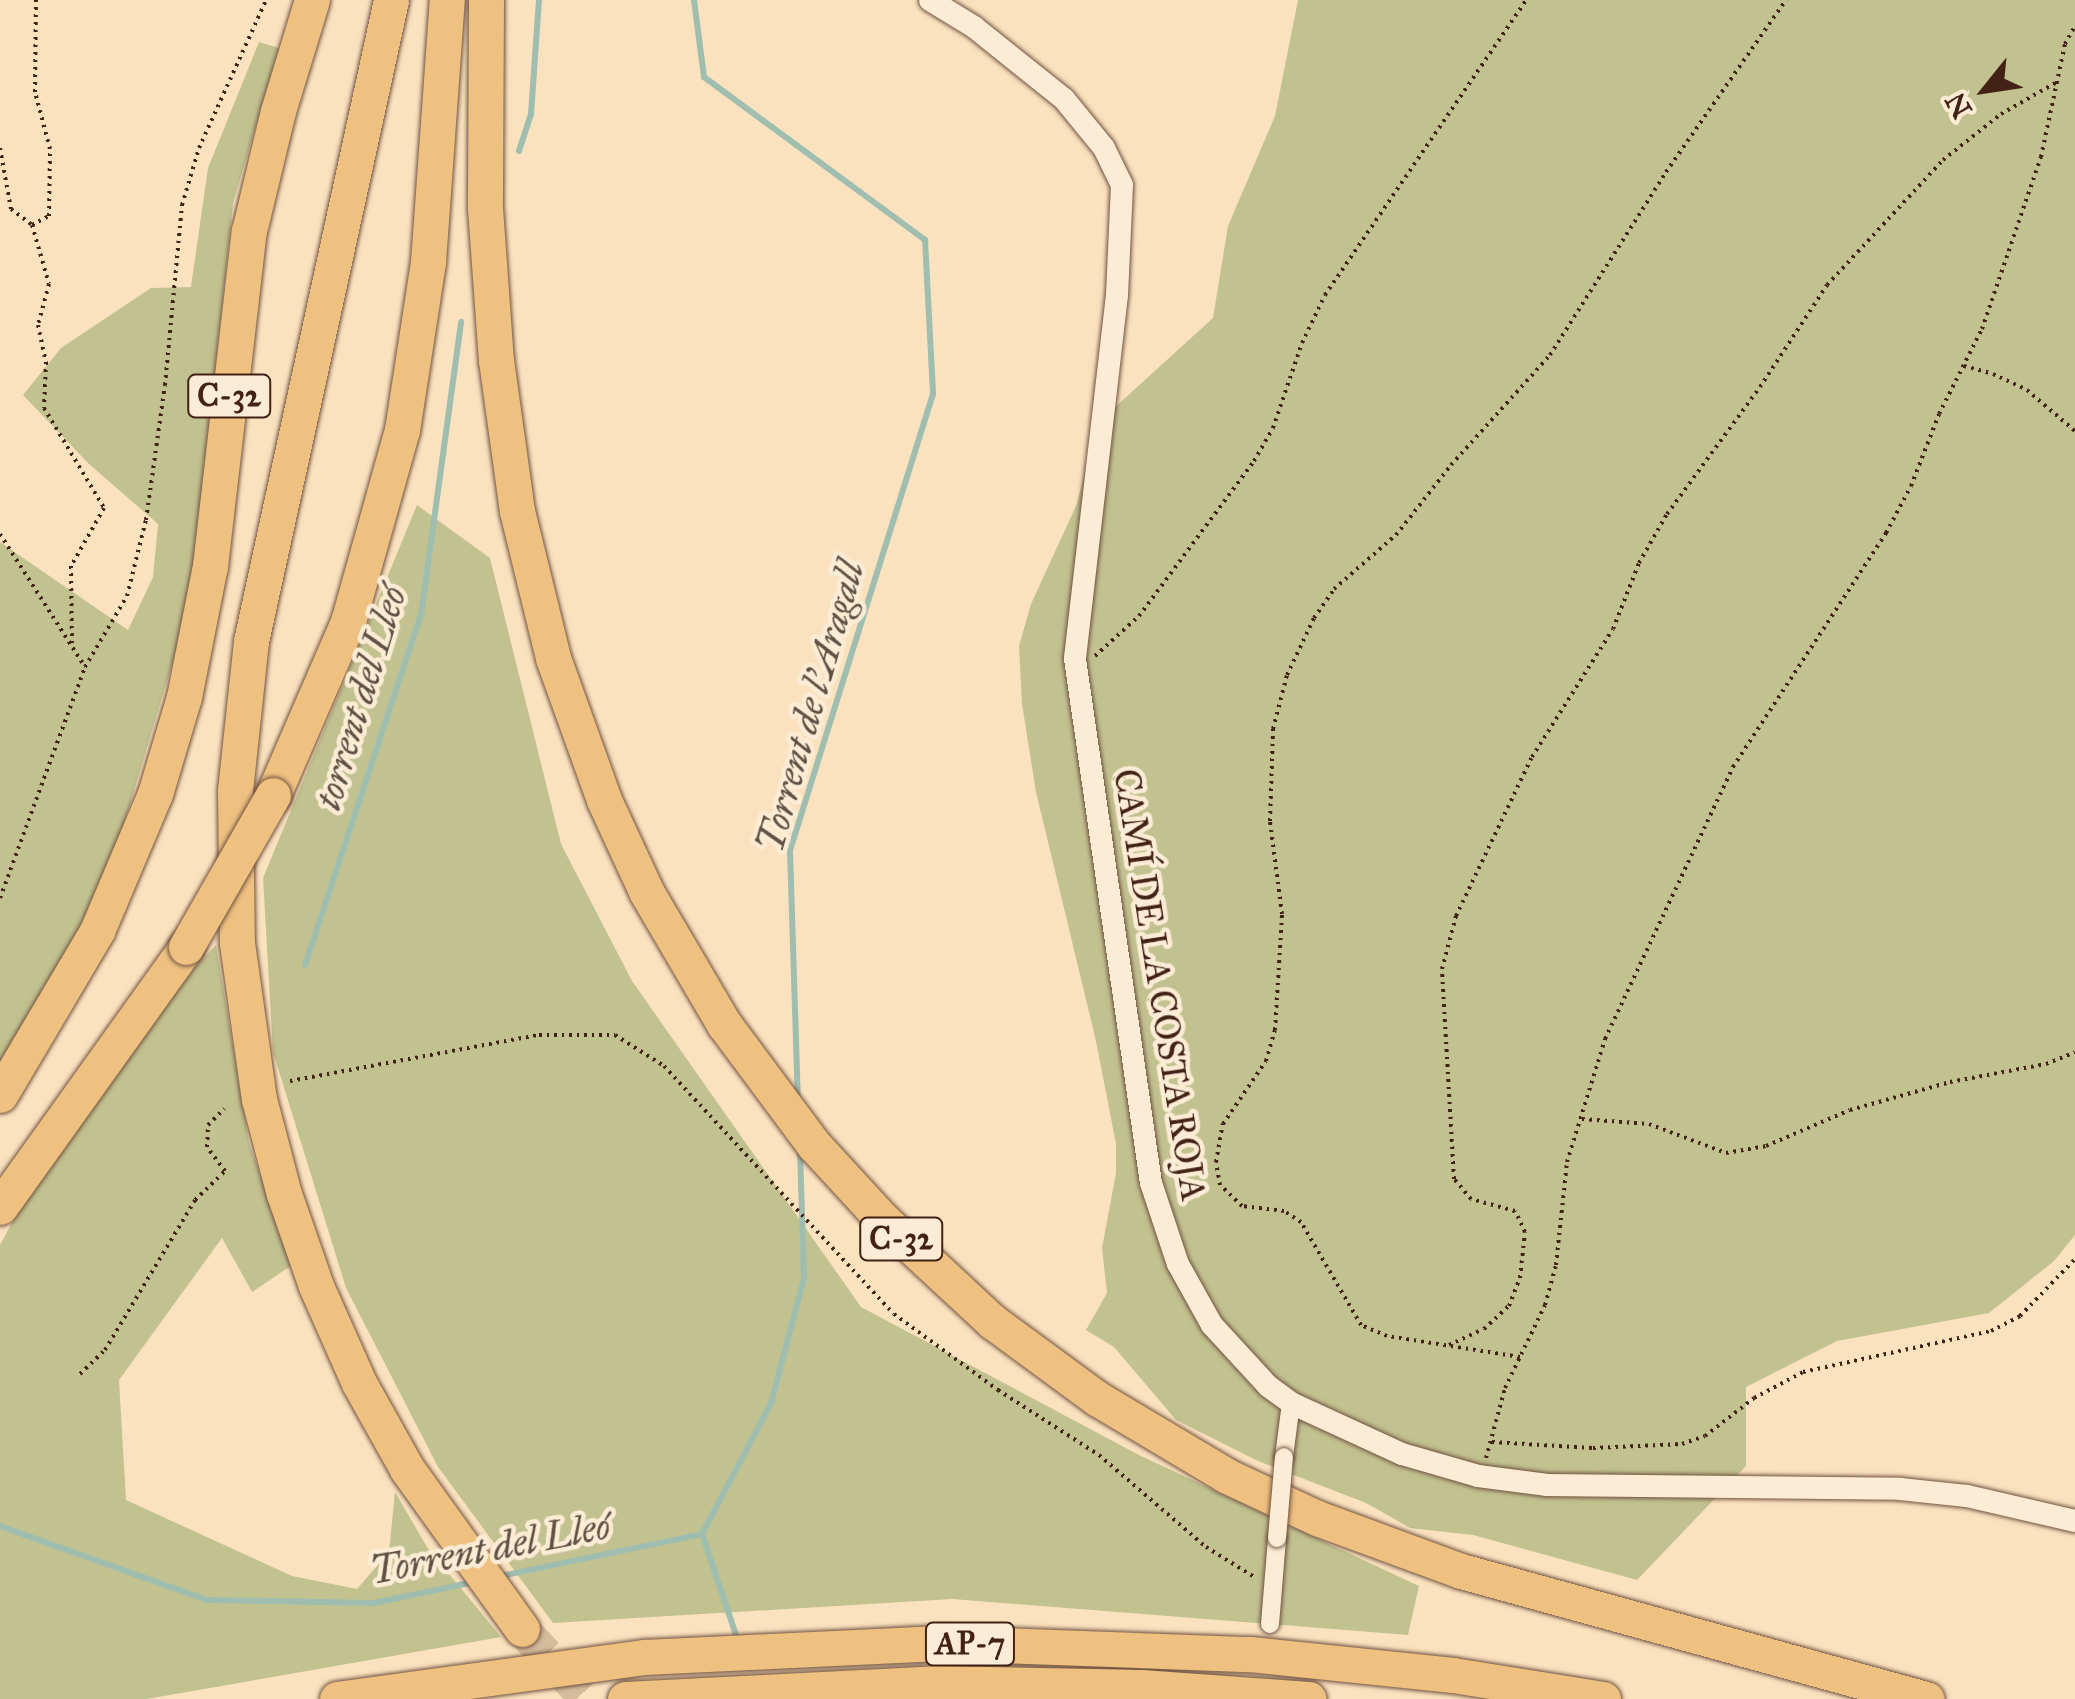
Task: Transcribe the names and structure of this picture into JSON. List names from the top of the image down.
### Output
{
  "streets": {
    "highway": ["C-32", "AP-7"],
    "street": ["CAMÍ DE LA COSTA ROJA"]
  },
  "water": ["torrent del Lleó", "Torrent de l'Aragall", "Torrent del Lleó"],
  "north": "bottom left"
}
